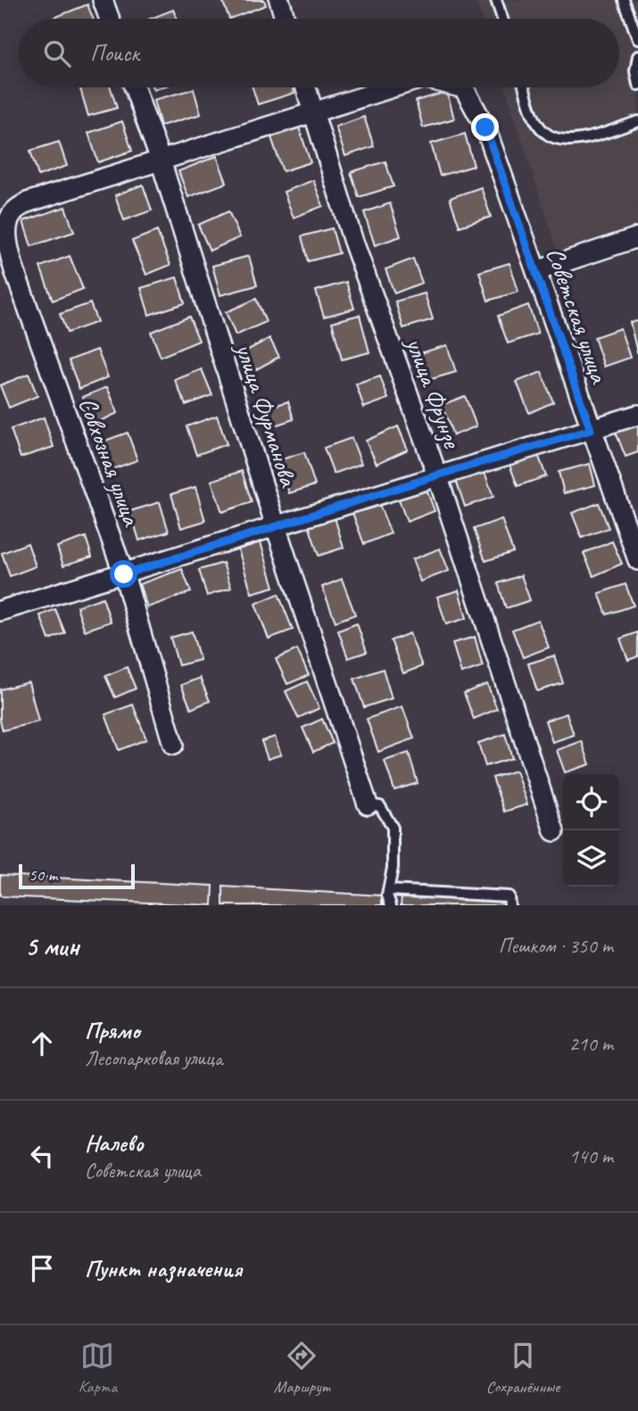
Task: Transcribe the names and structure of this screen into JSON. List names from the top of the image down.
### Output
{
  "streets": {
    "street": [
      "Советская улица",
      "улица Фрунзе",
      "улица Фурманова",
      "Совхозная улица"
    ]
  },
  "crossings": [
    ["Советская улица", "улица Фрунзе"],
    ["улица Фурманова", "Совхозная улица"]
  ],
  "scale_bar": "50 m",
  "page": {
    "search": "Поиск",
    "scale": "50 m",
    "heading": ["5 мин", "Пешком · 350 m"],
    "list": [
      ["Прямо", "Лесопарковая улица", "210 m"],
      ["Налево", "Советская улица", "140 m"],
      "Пункт назначения"
    ],
    "nav": ["Карта", "Маршрут", "Сохранённые"]
  }
}
